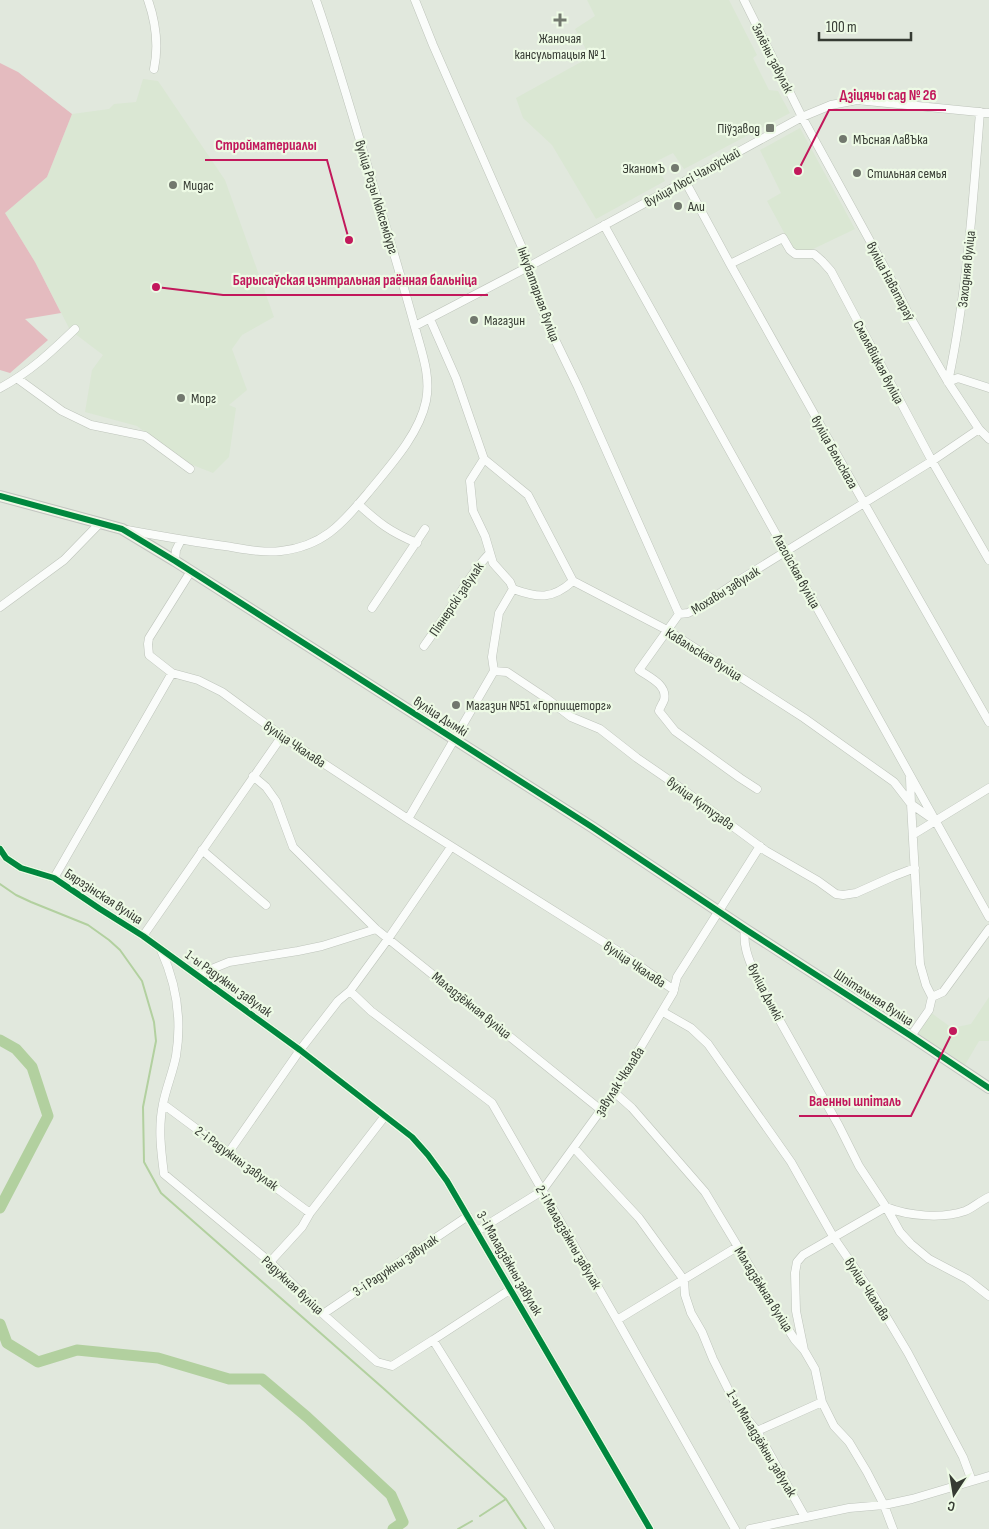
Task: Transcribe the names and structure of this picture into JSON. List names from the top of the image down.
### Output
{
  "streets": {
    "main road": ["вуліца Розы Люксембург", "вуліца Дымкі", "Шпітальная вуліца"],
    "street": [
      "Зялёны завулак",
      "вуліца Люсі Чалоўскай",
      "Заходняя вуліца",
      "вуліца Наватараў",
      "Інкубатарная вуліца",
      "Смалявіцкая вуліца",
      "вуліца Бельскага",
      "Лагойская вуліца",
      "Мохавы завулак",
      "Піянерскі завулак",
      "Кавальская вуліца",
      "вуліца Чкалава",
      "вуліца Кутузава",
      "Бярэзінская вуліца",
      "1-ы Радужны завулак",
      "Маладзёжная вуліца",
      "завулак Чкалава",
      "2-і Радужны завулак",
      "2-і Маладзёжны завулак",
      "3-і Маладзёжны завулак",
      "3-і Радужны завулак",
      "Радужная вуліца",
      "1-ы Маладзёжны завулак"
    ]
  },
  "crossings": [
    ["Зялёны завулак", "вуліца Люсі Чалоўскай"],
    ["Зялёны завулак", "вуліца Наватараў"],
    ["вуліца Люсі Чалоўскай", "вуліца Розы Люксембург"],
    ["вуліца Люсі Чалоўскай", "Заходняя вуліца"],
    ["вуліца Люсі Чалоўскай", "вуліца Наватараў"],
    ["вуліца Люсі Чалоўскай", "Інкубатарная вуліца"],
    ["вуліца Люсі Чалоўскай", "вуліца Бельскага"],
    ["вуліца Люсі Чалоўскай", "Лагойская вуліца"],
    ["вуліца Розы Люксембург", "вуліца Дымкі"],
    ["Заходняя вуліца", "вуліца Наватараў"],
    ["вуліца Наватараў", "Мохавы завулак"],
    ["Інкубатарная вуліца", "Мохавы завулак"],
    ["Смалявіцкая вуліца", "вуліца Бельскага"],
    ["Смалявіцкая вуліца", "Мохавы завулак"],
    ["вуліца Бельскага", "Мохавы завулак"],
    ["Лагойская вуліца", "Мохавы завулак"],
    ["Лагойская вуліца", "Кавальская вуліца"],
    ["Мохавы завулак", "Кавальская вуліца"],
    ["вуліца Дымкі", "Шпітальная вуліца"],
    ["вуліца Чкалава", "Бярэзінская вуліца"],
    ["вуліца Чкалава", "завулак Чкалава"],
    ["Бярэзінская вуліца", "1-ы Радужны завулак"],
    ["Бярэзінская вуліца", "Маладзёжная вуліца"],
    ["1-ы Радужны завулак", "3-і Маладзёжны завулак"],
    ["1-ы Радужны завулак", "Радужная вуліца"],
    ["Маладзёжная вуліца", "завулак Чкалава"],
    ["завулак Чкалава", "2-і Маладзёжны завулак"],
    ["завулак Чкалава", "1-ы Маладзёжны завулак"],
    ["2-і Радужны завулак", "Радужная вуліца"],
    ["3-і Маладзёжны завулак", "3-і Радужны завулак"],
    ["3-і Маладзёжны завулак", "Радужная вуліца"],
    ["3-і Радужны завулак", "Радужная вуліца"]
  ],
  "places": {
    "health": ["Жаночая кансультацыя № 1"],
    "transit": ["Піўзавод"],
    "other": [
      "МЪсная ЛавЪка",
      "ЭканомЪ",
      "Дзіцячы сад № 26",
      "Стильная семья",
      "Мидас",
      "Али",
      "Стройматериалы",
      "Барысаўская цэнтральная раённая бальніца",
      "Магазин",
      "Морг",
      "Магазин №51 «Горпищеторг»",
      "Ваенны шпіталь"
    ]
  },
  "scale_bar": "100 m",
  "north": "bottom"
}
